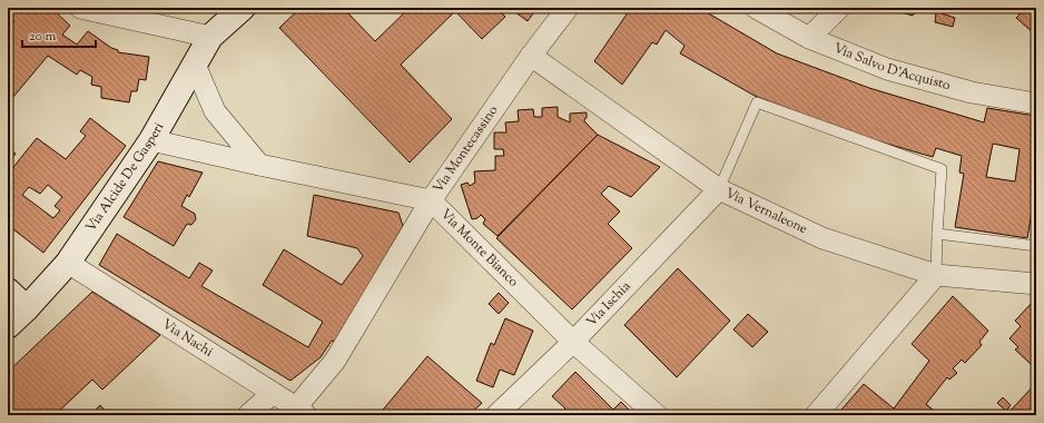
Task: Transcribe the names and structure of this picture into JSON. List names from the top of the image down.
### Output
{
  "streets": {
    "main road": ["Via Alcide De Gasperi"],
    "street": [
      "Via Salvo D'Acquisto",
      "Via Montecassino",
      "Via Vernaleone",
      "Via Monte Bianco",
      "Via Ischia",
      "Via Nachi"
    ]
  },
  "crossings": [
    ["Via Montecassino", "Via Vernaleone"],
    ["Via Montecassino", "Via Monte Bianco"],
    ["Via Montecassino", "Via Nachi"],
    ["Via Alcide De Gasperi", "Via Monte Bianco"],
    ["Via Alcide De Gasperi", "Via Nachi"],
    ["Via Vernaleone", "Via Ischia"],
    ["Via Monte Bianco", "Via Ischia"]
  ],
  "scale_bar": "20 m"
}
